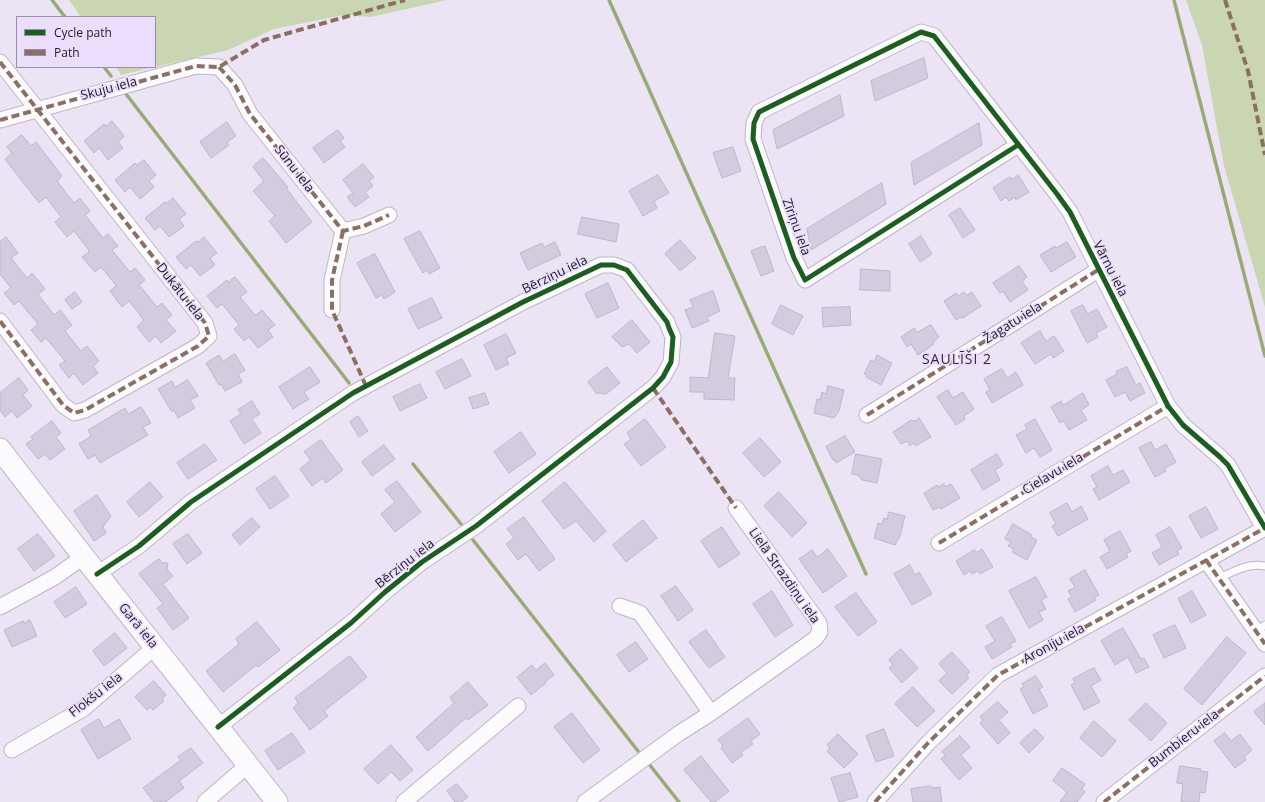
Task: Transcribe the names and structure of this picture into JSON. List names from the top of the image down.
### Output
{
  "streets": {
    "street": [
      "Skuju iela",
      "Sūnu iela",
      "Zīriņu iela",
      "Vārnu iela",
      "Bērziņu iela",
      "Dukātu iela",
      "Žagatu iela",
      "Cielavu iela",
      "Lielā Strazdiņu iela",
      "Garā iela",
      "Aroniju iela",
      "Flokšu iela",
      "Bumbieru iela"
    ]
  },
  "crossings": [
    ["Skuju iela", "Sūnu iela"],
    ["Skuju iela", "Dukātu iela"],
    ["Zīriņu iela", "Vārnu iela"],
    ["Vārnu iela", "Žagatu iela"],
    ["Vārnu iela", "Cielavu iela"],
    ["Vārnu iela", "Aroniju iela"],
    ["Bērziņu iela", "Garā iela"],
    ["Garā iela", "Flokšu iela"]
  ],
  "districts": ["SAULĪŠI 2"],
  "legend": ["Cycle path", "Path"]
}
